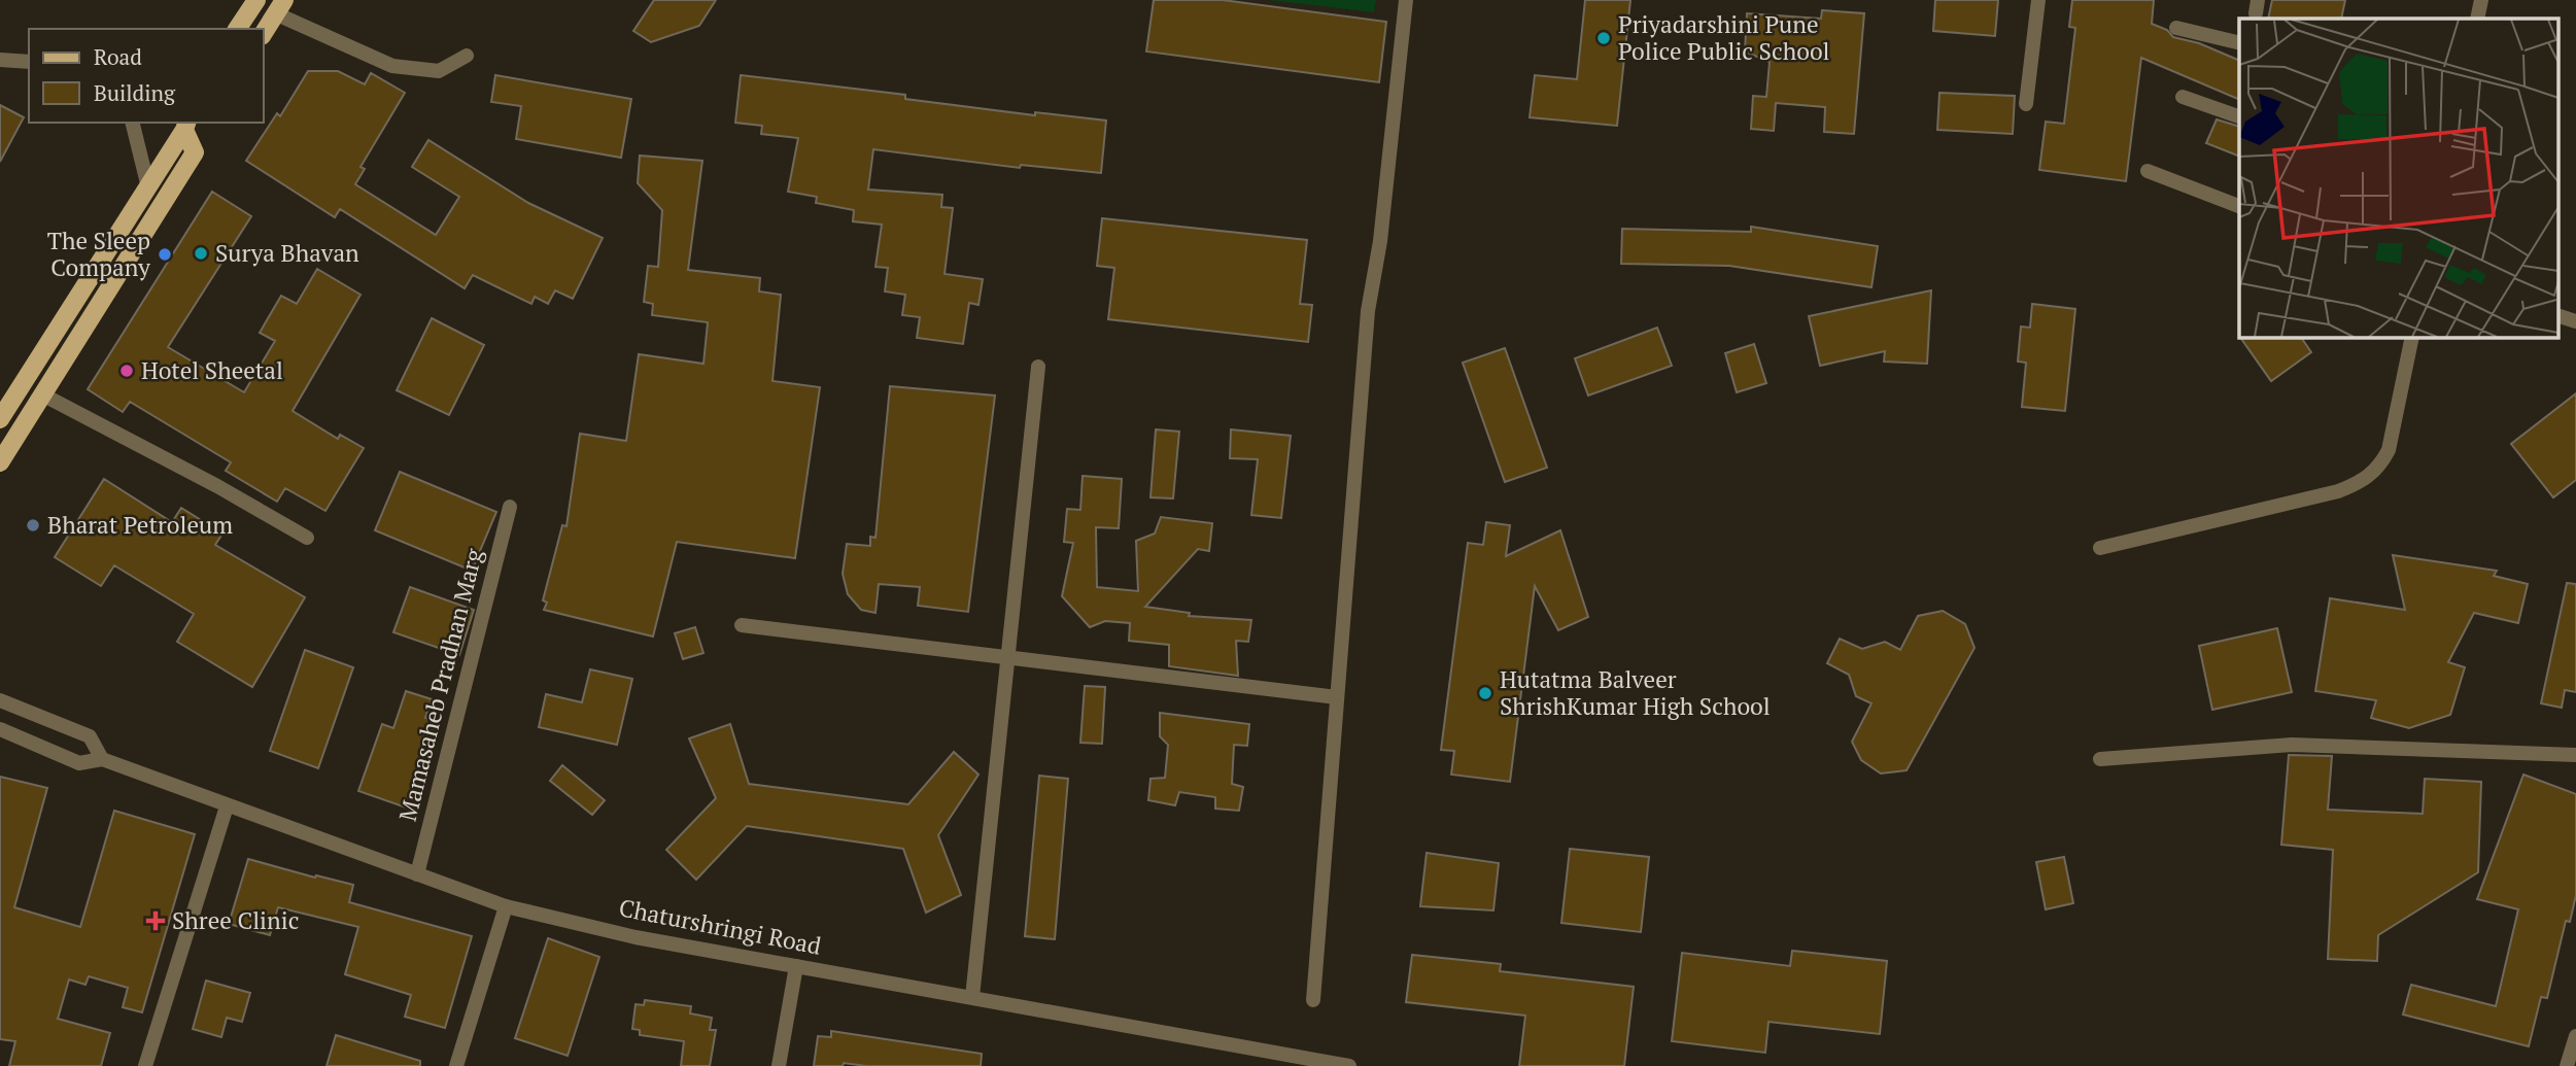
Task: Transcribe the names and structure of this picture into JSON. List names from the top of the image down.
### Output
{
  "streets": {
    "street": ["Mamasaheb Pradhan Marg", "Chaturshringi Road"]
  },
  "crossings": [
    ["Mamasaheb Pradhan Marg", "Chaturshringi Road"]
  ],
  "places": {
    "other": [
      "Priyadarshini Pune Police Public School",
      "Surya Bhavan",
      "The Sleep Company",
      "Hotel Sheetal",
      "Bharat Petroleum",
      "Hutatma Balveer ShrishKumar High School"
    ],
    "health": ["Shree Clinic"]
  },
  "legend": ["Road", "Building"]
}
